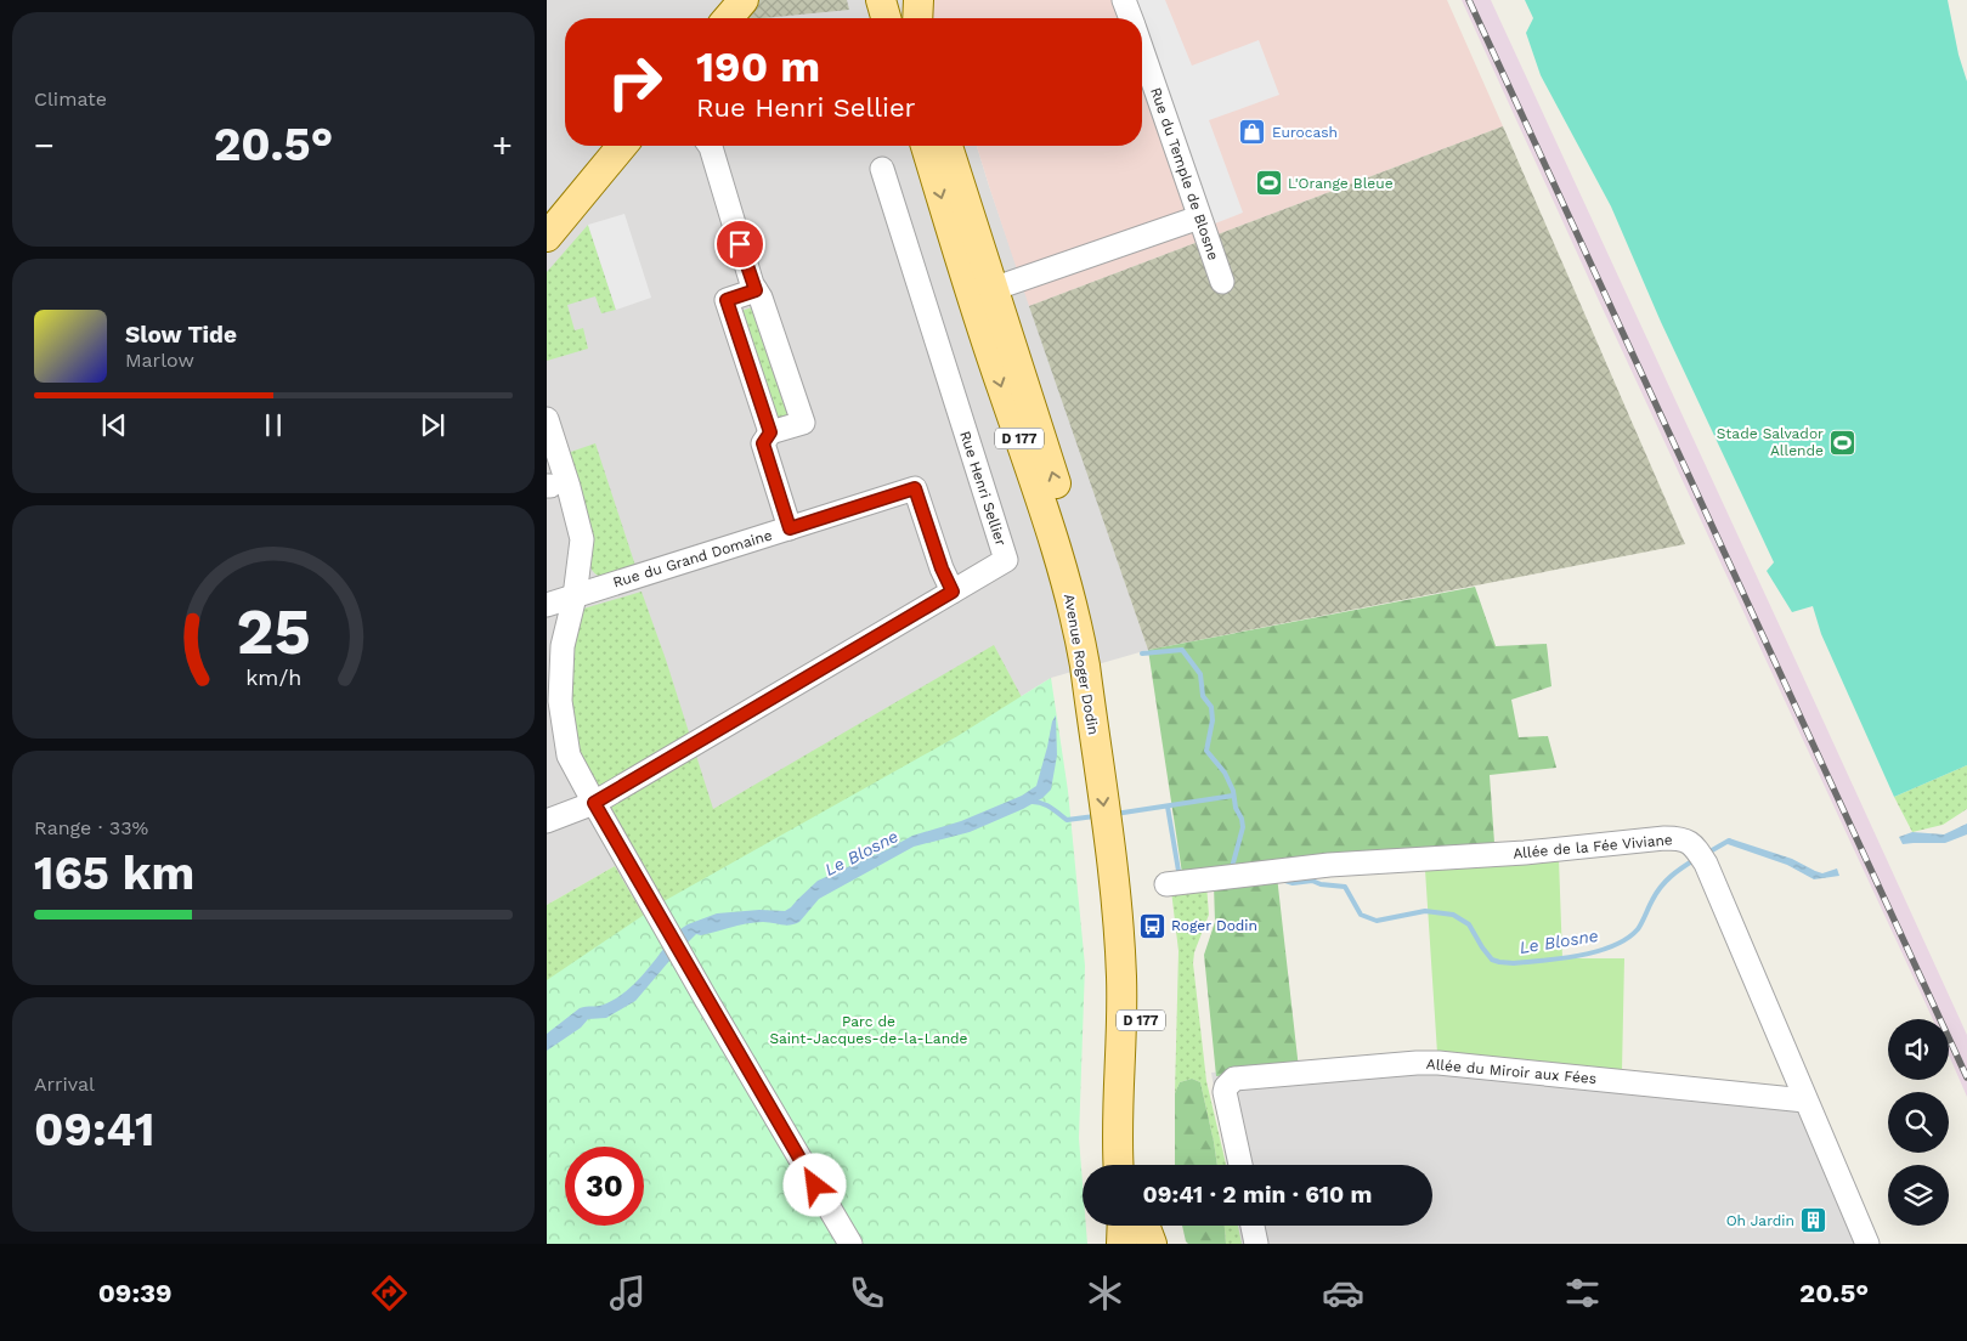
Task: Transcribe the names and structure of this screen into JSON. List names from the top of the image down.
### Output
{
  "streets": {
    "main road": ["D 177", "Avenue Roger Dodin"],
    "street": [
      "Rue du Temple de Blosne",
      "Rue Henri Sellier",
      "Rue du Grand Domaine",
      "Allée de la Fée Viviane",
      "Allée du Miroir aux Fées"
    ]
  },
  "crossings": [
    ["Rue Henri Sellier", "Rue du Grand Domaine"],
    ["Allée de la Fée Viviane", "Allée du Miroir aux Fées"]
  ],
  "water": ["Le Blosne"],
  "parks": ["Parc de Saint-Jacques-de-la-Lande"],
  "places": {
    "shop": ["Eurocash"],
    "sports": ["L'Orange Bleue", "Stade Salvador Allende"],
    "bus stop": ["Roger Dodin"],
    "building": ["Oh Jardin"]
  },
  "page": {
    "tile": [
      "Climate",
      ["Range · 33%", "165 km"],
      ["Arrival", "09:41"]
    ],
    "turn": ["190 m", "Rue Henri Sellier"],
    "heat": ["−", "20.5°", "+"],
    "song": ["Slow Tide", "Marlow"],
    "limit": "30",
    "trip": "09:41 · 2 min · 610 m",
    "tabs": ["09:39", "20.5°"],
    "gauge": ["25", "km/h"]
  }
}
